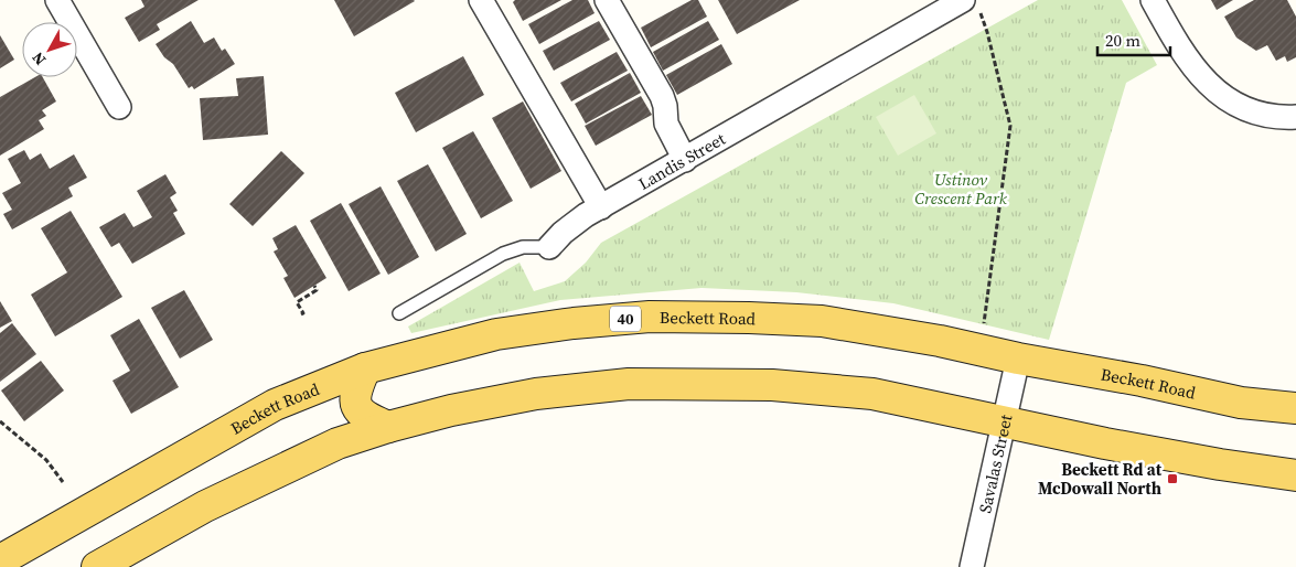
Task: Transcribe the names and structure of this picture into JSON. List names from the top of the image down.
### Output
{
  "streets": {
    "main road": ["Beckett Road", "40"],
    "street": ["Landis Street", "Savalas Street"]
  },
  "crossings": [
    ["Beckett Road", "Savalas Street"]
  ],
  "parks": ["Ustinov Crescent Park"],
  "places": {
    "transit": ["Beckett Rd at McDowall North"]
  },
  "scale_bar": "20 m",
  "north": "bottom left"
}
